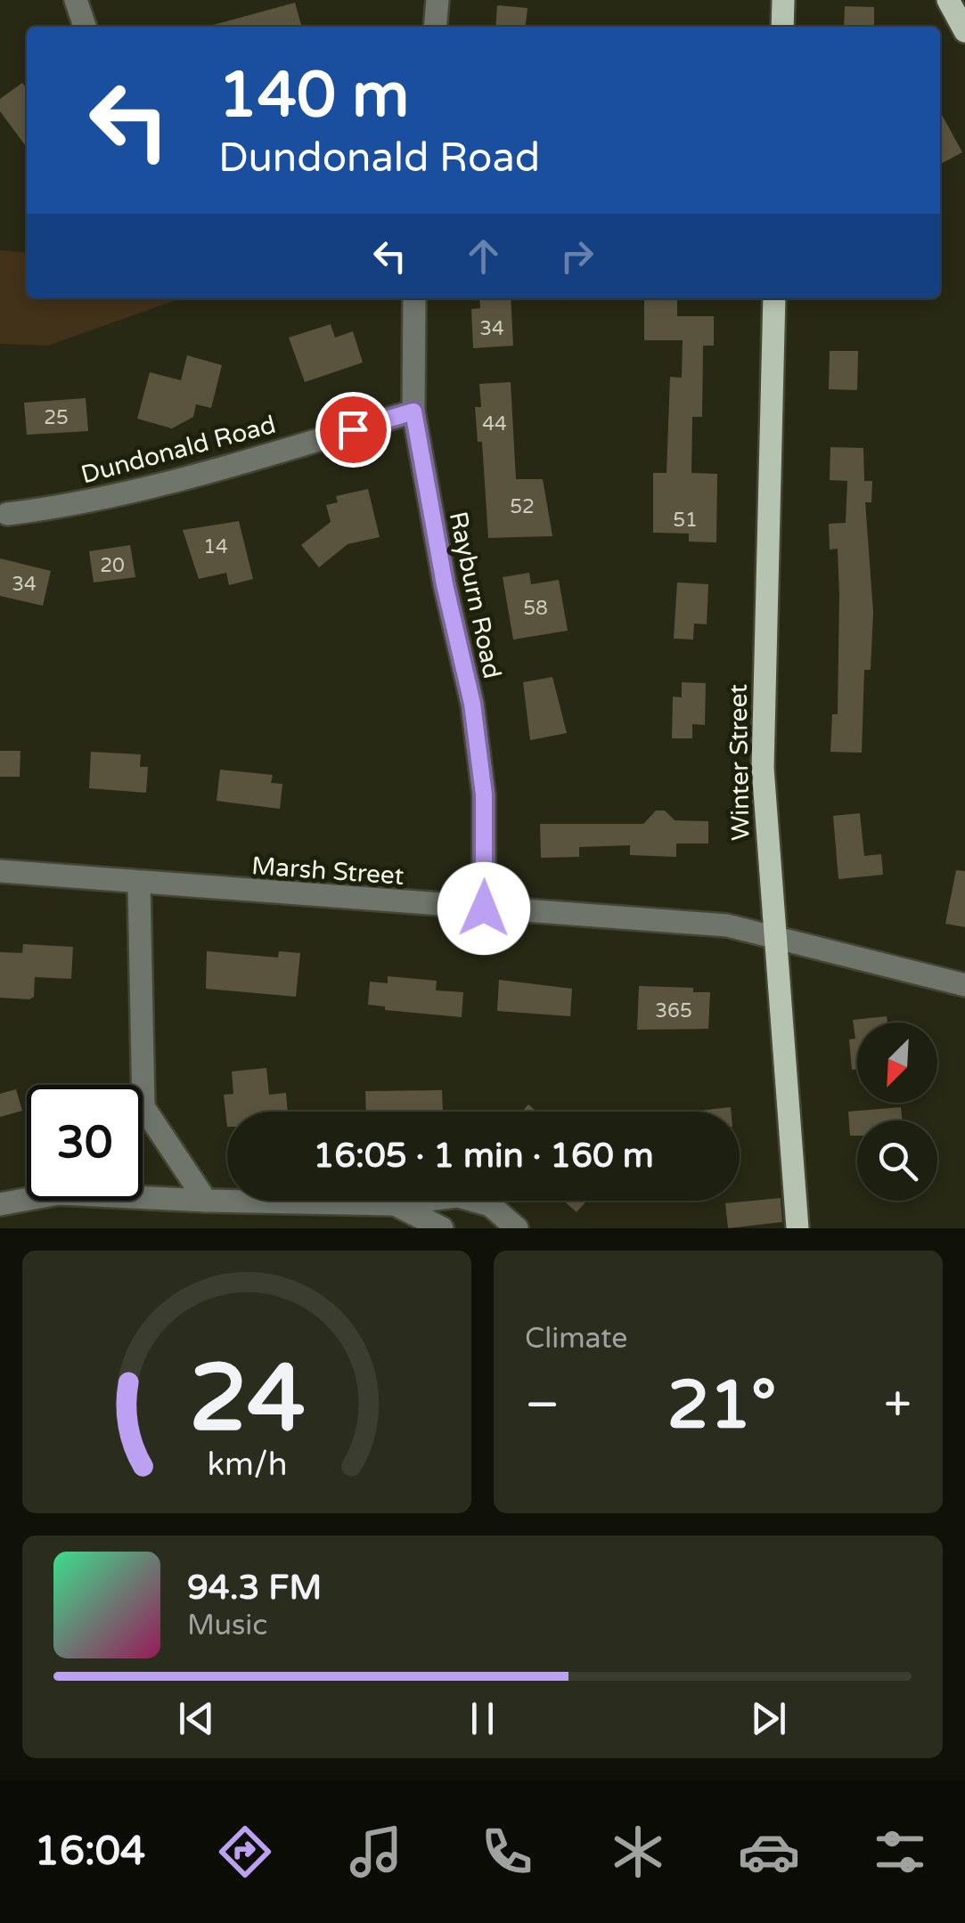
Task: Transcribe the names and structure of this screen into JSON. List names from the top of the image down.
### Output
{
  "streets": {
    "main road": ["Winter Street"],
    "street": ["Dundonald Road", "Rayburn Road", "Marsh Street"]
  },
  "crossings": [
    ["Dundonald Road", "Rayburn Road"],
    ["Rayburn Road", "Marsh Street"],
    ["Winter Street", "Marsh Street"]
  ],
  "house_numbers": [
    "34",
    "25",
    "44",
    "52",
    "51",
    "14",
    "20",
    "34",
    "58",
    "365"
  ],
  "north": "bottom left",
  "page": {
    "turn": ["140 m", "Dundonald Road"],
    "limit": "30",
    "trip": "16:05 · 1 min · 160 m",
    "tile": "Climate",
    "heat": ["−", "21°", "+"],
    "song": ["94.3 FM", "Music"],
    "tabs": "16:04",
    "gauge": ["24", "km/h"]
  }
}
